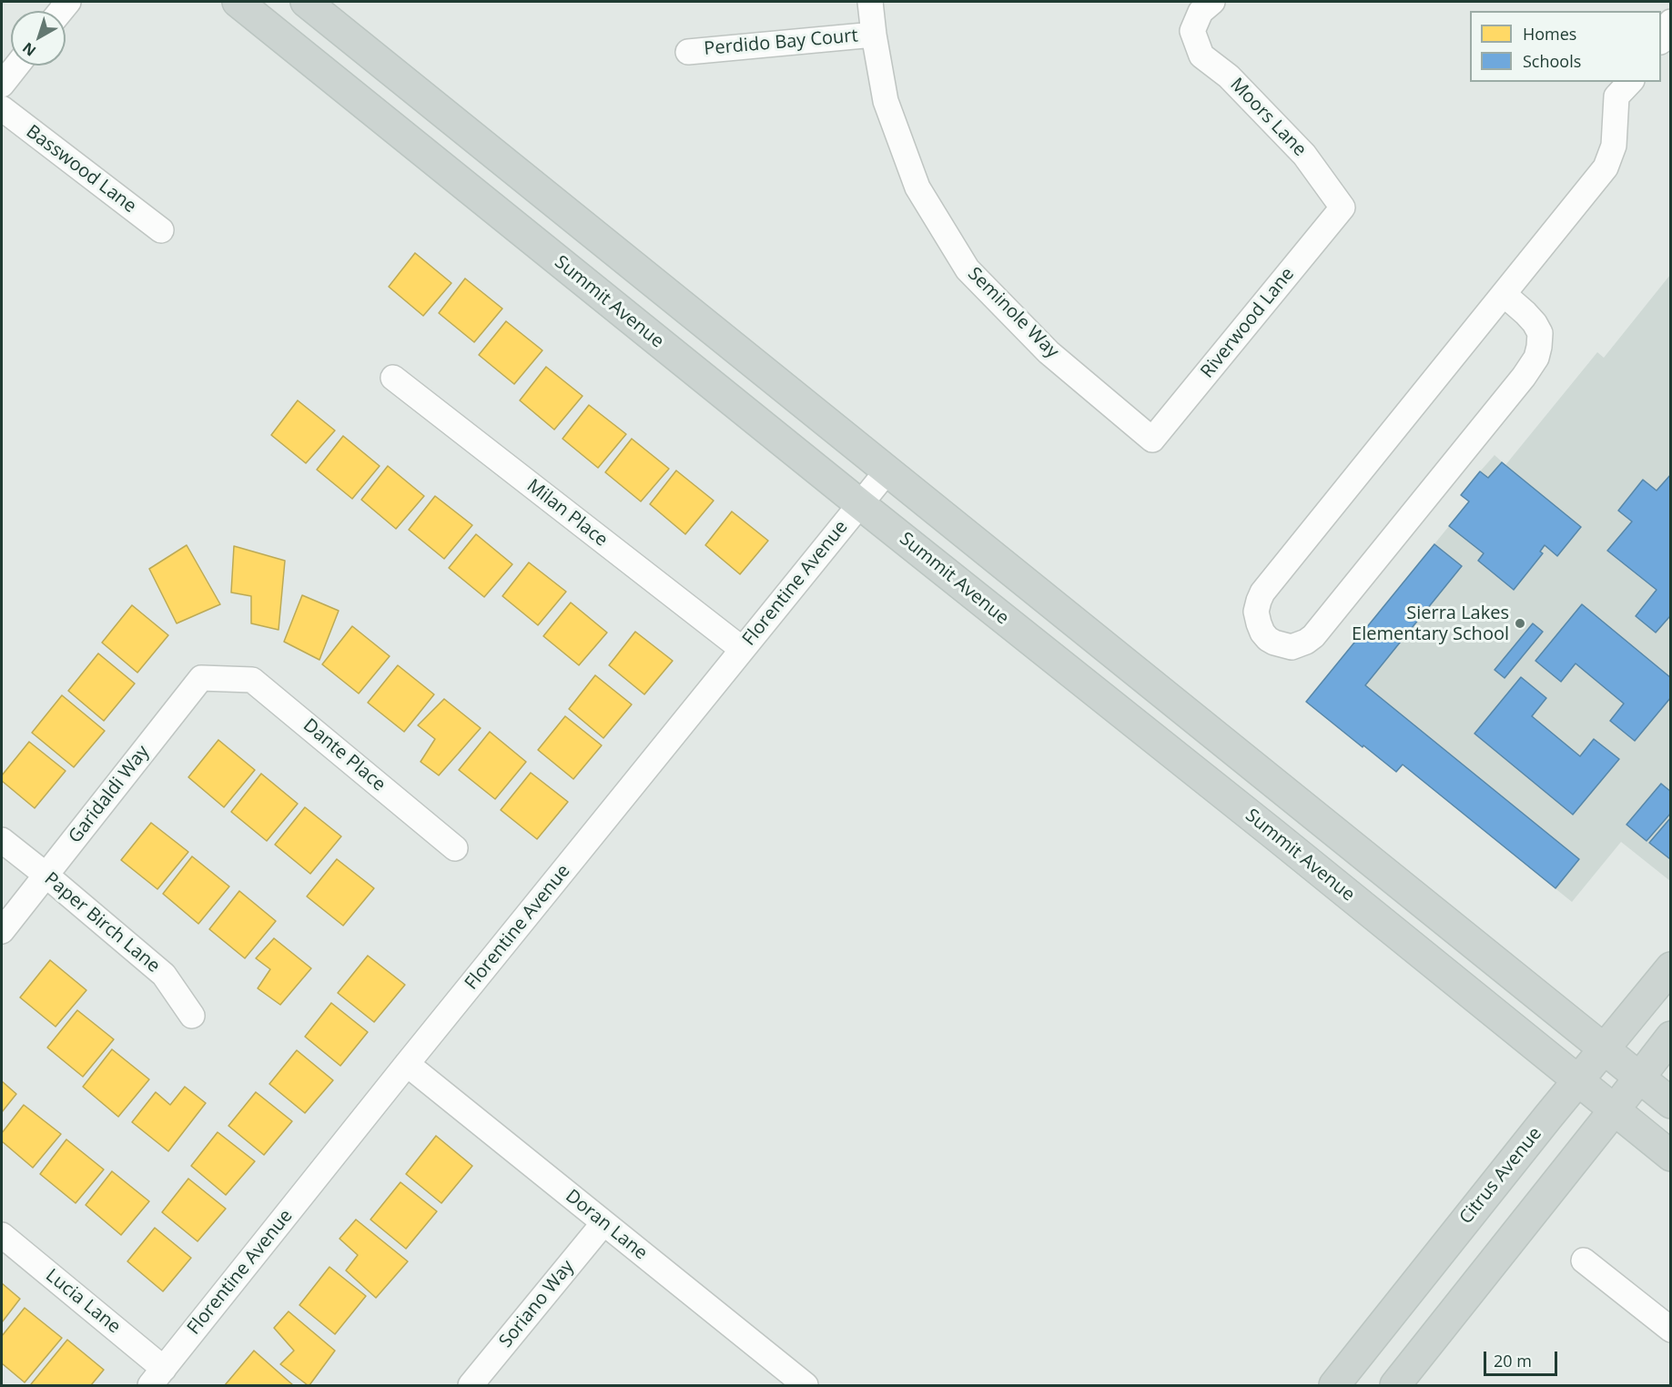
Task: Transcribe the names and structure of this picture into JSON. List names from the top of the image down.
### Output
{
  "streets": {
    "main road": ["Summit Avenue", "Citrus Avenue"],
    "street": [
      "Perdido Bay Court",
      "Moors Lane",
      "Basswood Lane",
      "Seminole Way",
      "Riverwood Lane",
      "Milan Place",
      "Florentine Avenue",
      "Dante Place",
      "Garidaldi Way",
      "Paper Birch Lane",
      "Doran Lane",
      "Lucia Lane",
      "Soriano Way"
    ]
  },
  "crossings": [
    ["Perdido Bay Court", "Seminole Way"],
    ["Moors Lane", "Riverwood Lane"],
    ["Summit Avenue", "Florentine Avenue"],
    ["Summit Avenue", "Citrus Avenue"],
    ["Seminole Way", "Riverwood Lane"],
    ["Milan Place", "Florentine Avenue"],
    ["Florentine Avenue", "Doran Lane"],
    ["Florentine Avenue", "Lucia Lane"],
    ["Dante Place", "Garidaldi Way"],
    ["Garidaldi Way", "Paper Birch Lane"],
    ["Doran Lane", "Soriano Way"]
  ],
  "places": ["Sierra Lakes Elementary School"],
  "legend": ["Homes", "Schools"],
  "scale_bar": "20 m",
  "north": "bottom left"
}
